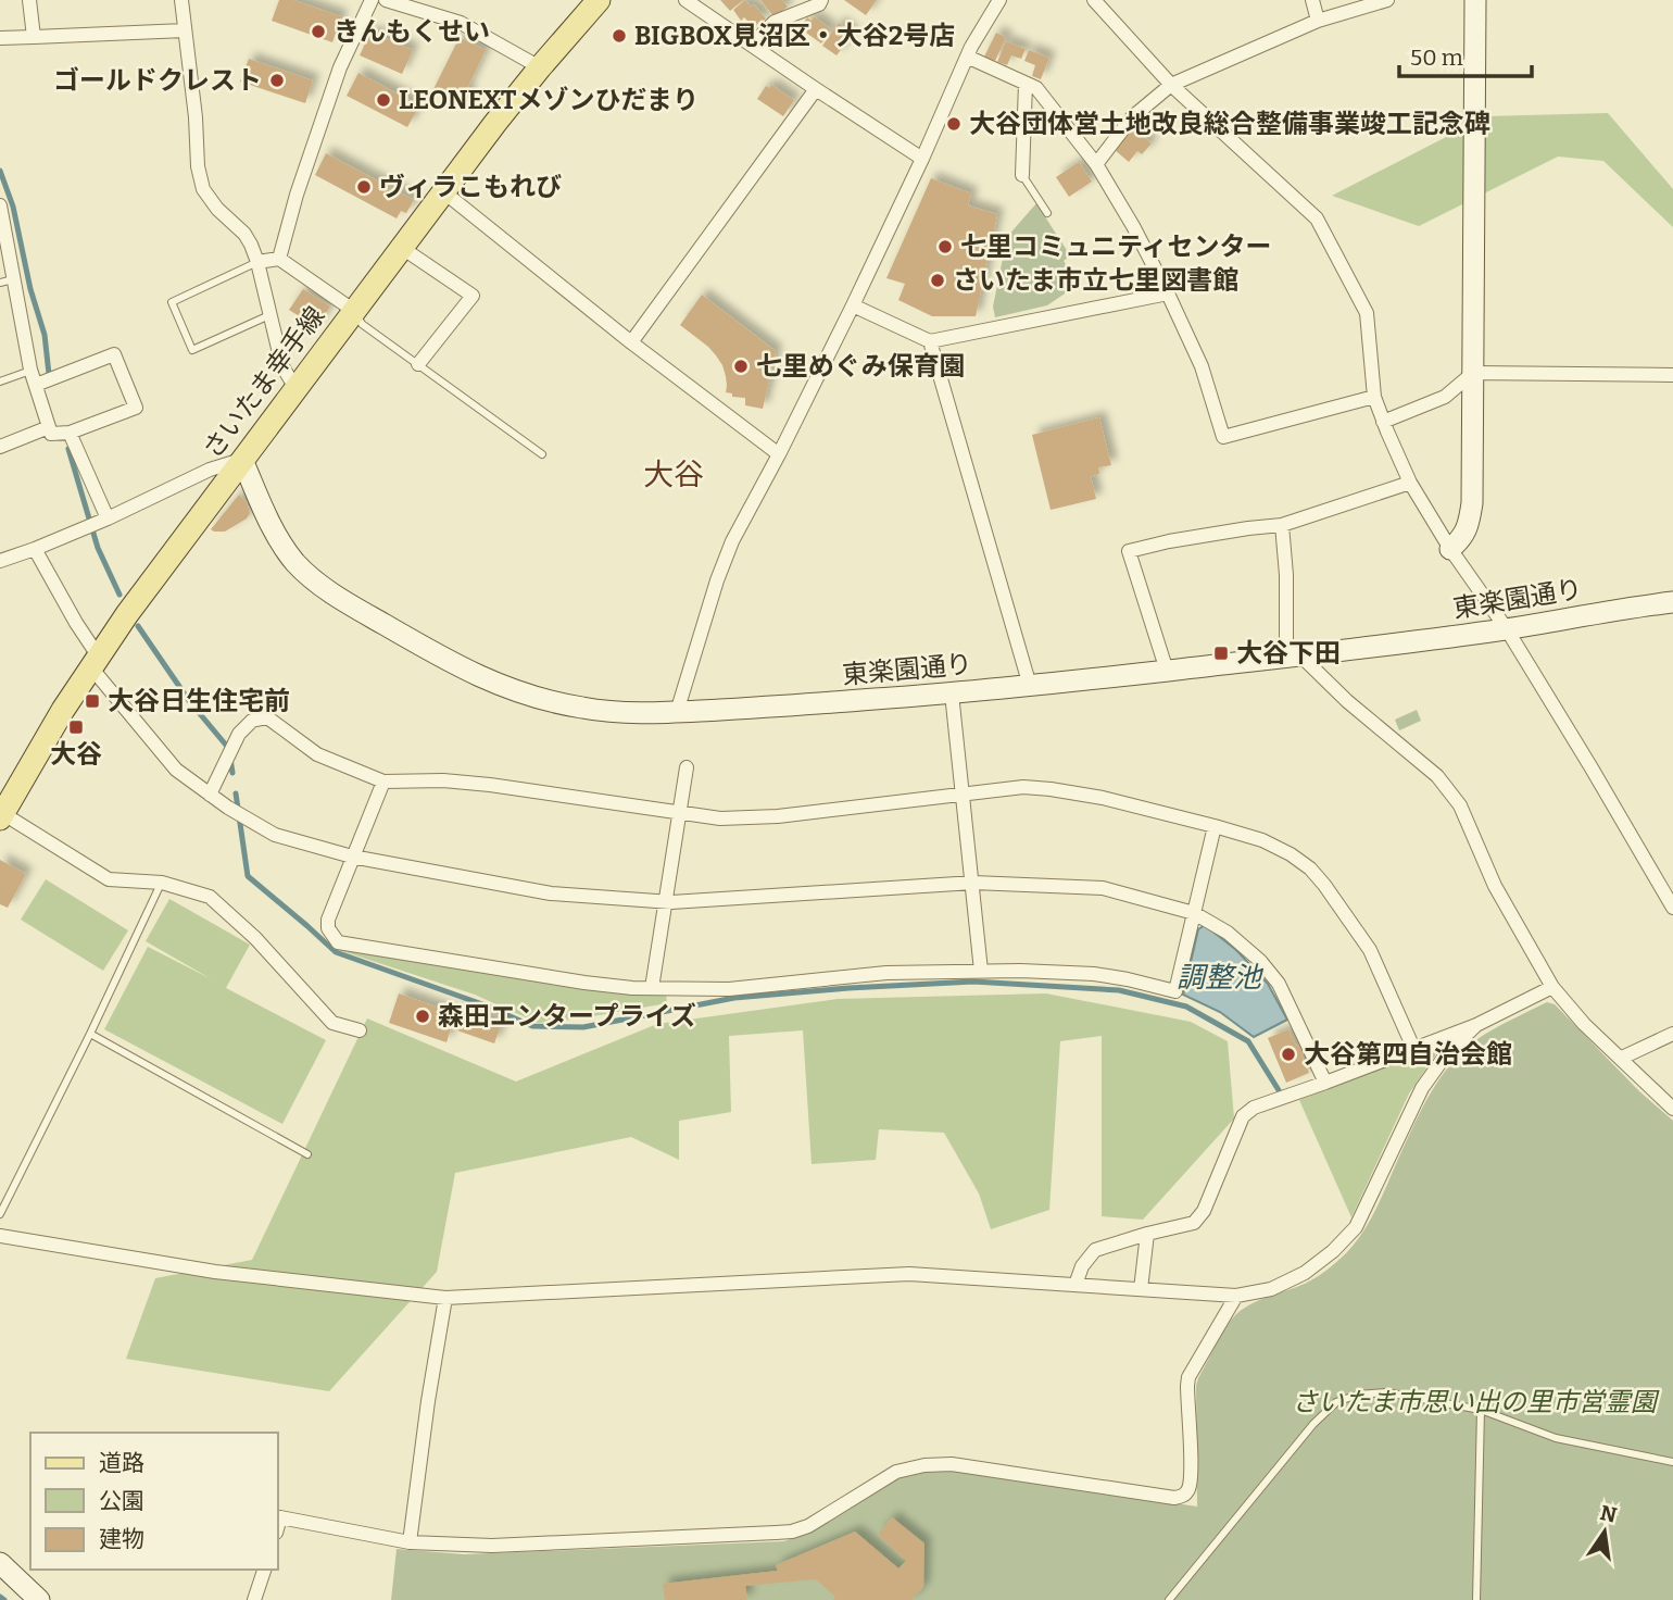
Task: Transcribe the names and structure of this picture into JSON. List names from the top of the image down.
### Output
{
  "streets": {
    "main road": ["さいたま幸手線"],
    "street": ["東楽園通り"]
  },
  "crossings": [
    ["さいたま幸手線", "東楽園通り"]
  ],
  "districts": ["大谷"],
  "water": ["調整池"],
  "parks": ["さいたま市思い出の里市営霊園"],
  "places": {
    "other": [
      "きんもくせい",
      "BIGBOX見沼区・大谷2号店",
      "ゴールドクレスト",
      "LEONEXTメゾンひだまり",
      "大谷団体営土地改良総合整備事業竣工記念碑",
      "ヴィラこもれび",
      "七里コミュニティセンター",
      "さいたま市立七里図書館",
      "七里めぐみ保育園",
      "森田エンタープライズ",
      "大谷第四自治会館"
    ],
    "transit": ["大谷下田", "大谷日生住宅前", "大谷"]
  },
  "legend": ["道路", "公園", "建物"],
  "scale_bar": "50 m",
  "north": "top"
}
